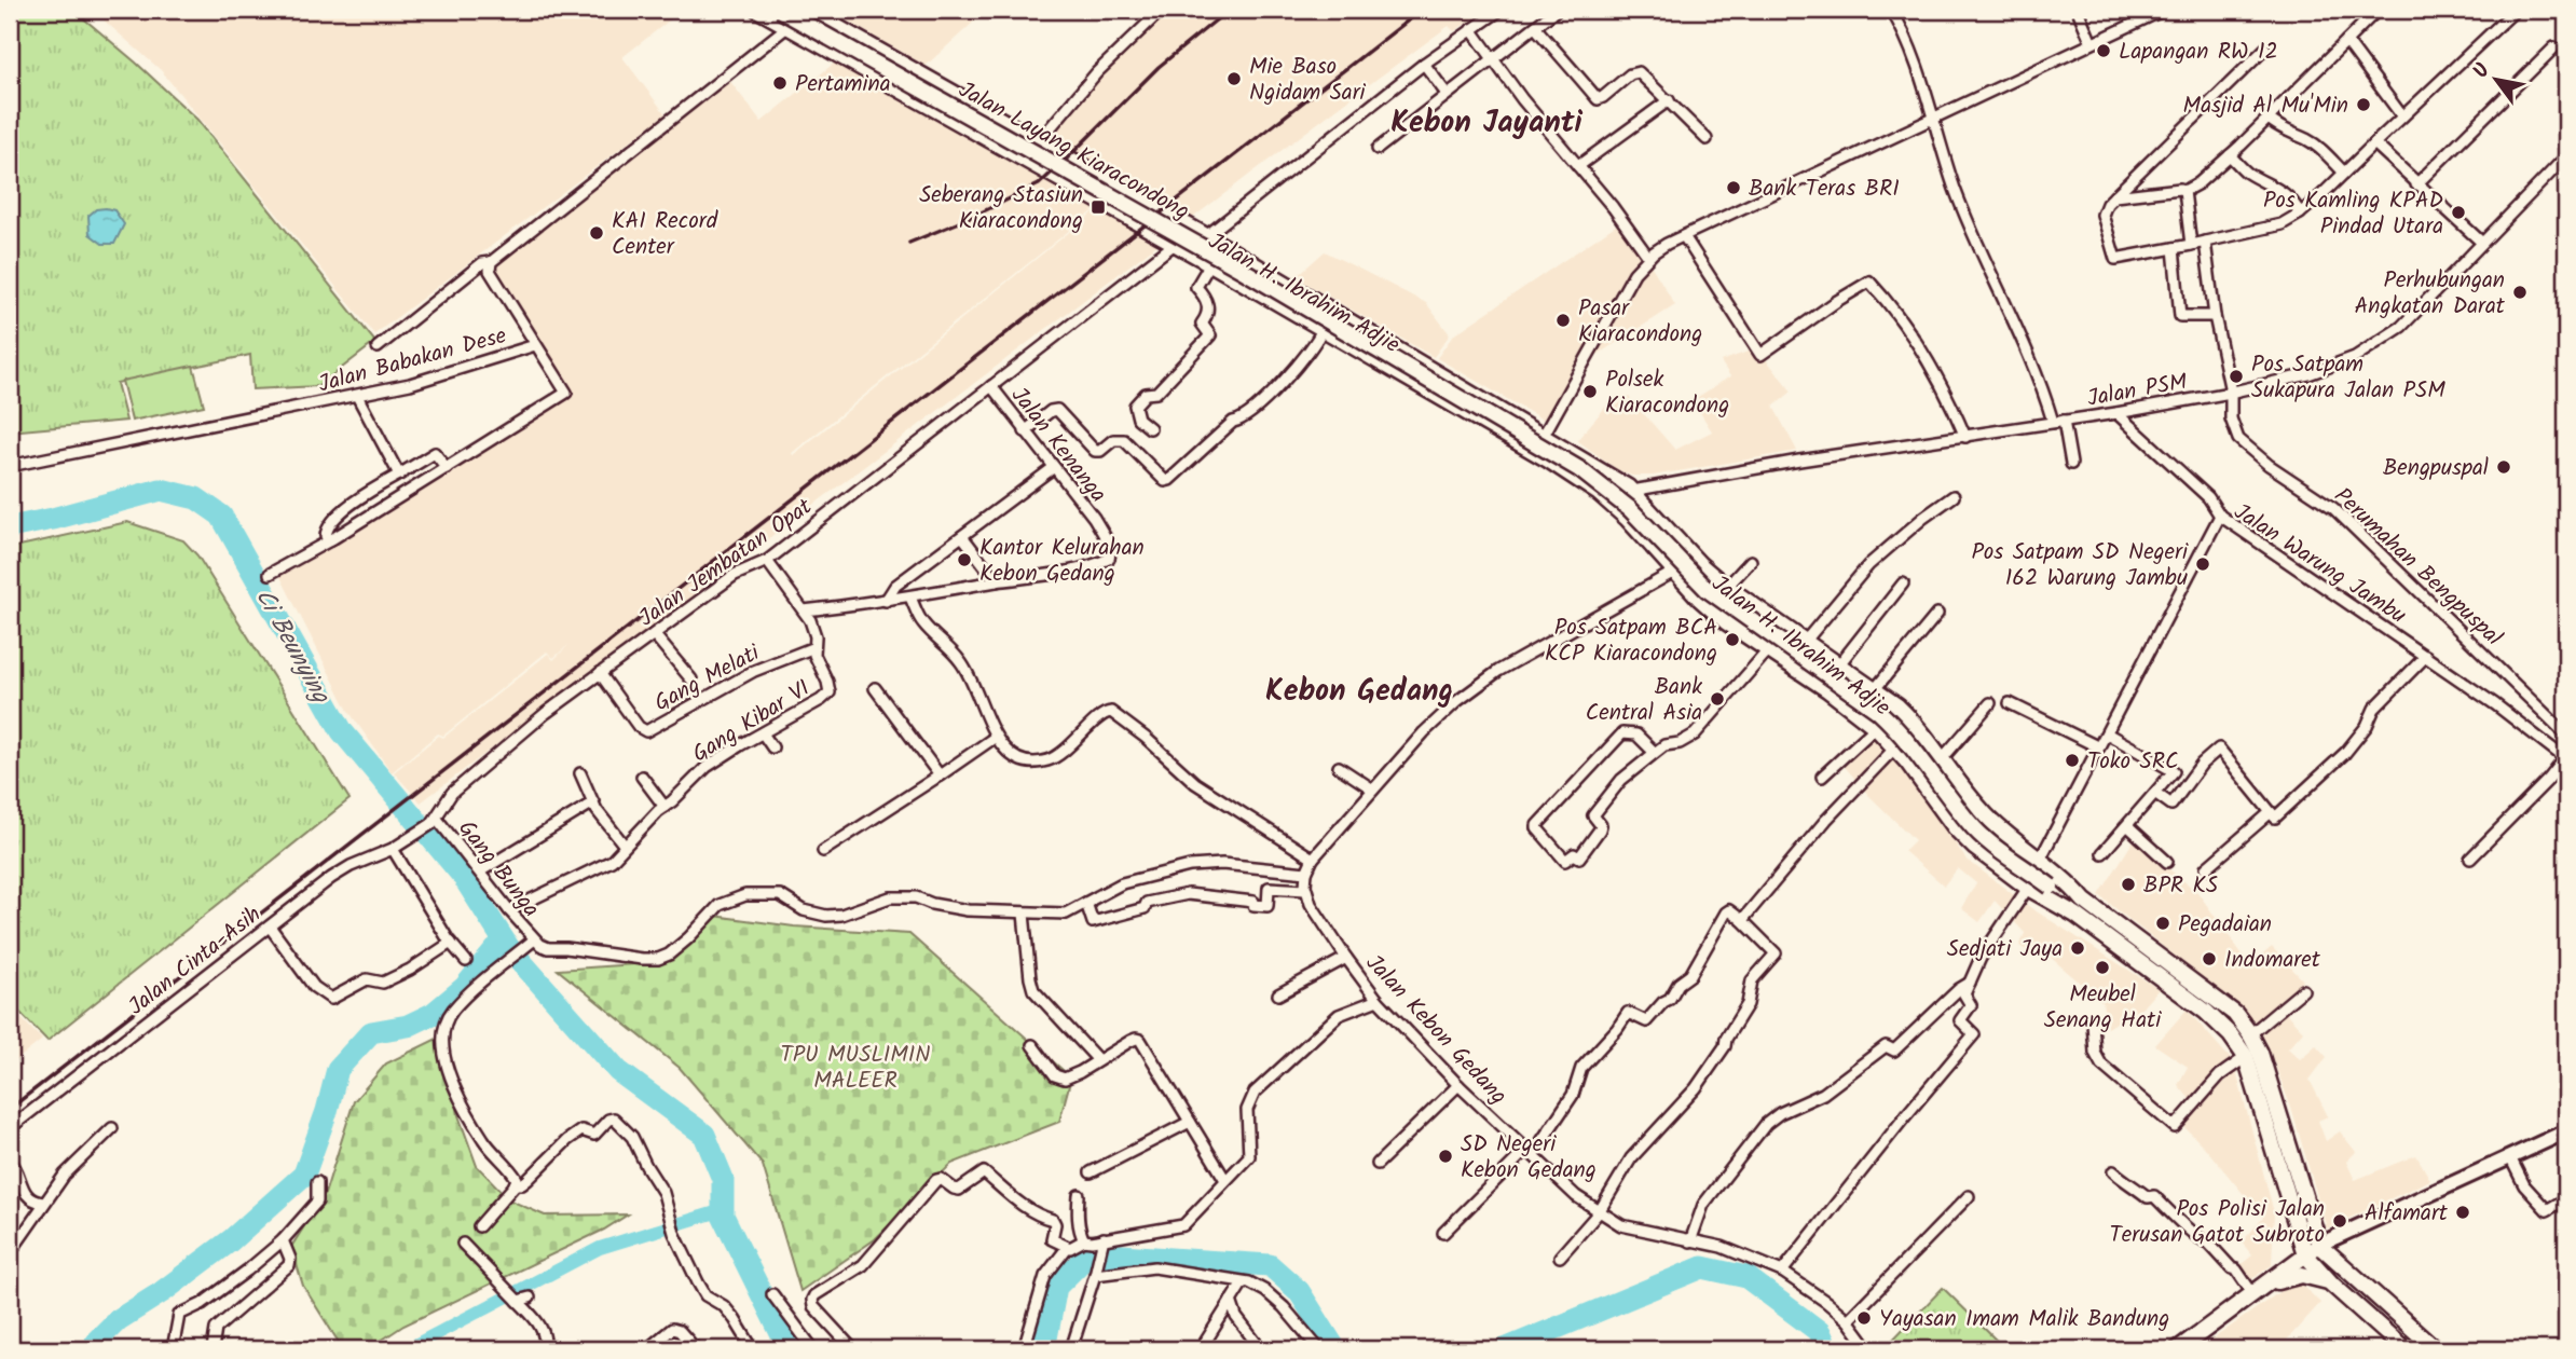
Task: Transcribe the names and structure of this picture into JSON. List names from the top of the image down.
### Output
{
  "streets": {
    "main road": ["Jalan Layang Kiaracondong", "Jalan H. Ibrahim Adjie"],
    "street": [
      "Jalan Babakan Dese",
      "Jalan PSM",
      "Jalan Kenanga",
      "Jalan Jembatan Opat",
      "Jalan Warung Jambu",
      "Perumahan Bengpuspal",
      "Gang Melati",
      "Gang Kibar VI",
      "Gang Bunga",
      "Jalan Cinta-Asih",
      "Jalan Kebon Gedang"
    ]
  },
  "crossings": [
    ["Jalan Layang Kiaracondong", "Jalan H. Ibrahim Adjie"],
    ["Jalan H. Ibrahim Adjie", "Jalan PSM"],
    ["Jalan H. Ibrahim Adjie", "Jalan Jembatan Opat"],
    ["Jalan H. Ibrahim Adjie", "Jalan Warung Jambu"],
    ["Jalan PSM", "Perumahan Bengpuspal"],
    ["Jalan Kenanga", "Jalan Jembatan Opat"],
    ["Jalan Jembatan Opat", "Gang Melati"],
    ["Jalan Jembatan Opat", "Gang Bunga"],
    ["Jalan Jembatan Opat", "Jalan Cinta-Asih"],
    ["Gang Melati", "Gang Kibar VI"],
    ["Gang Kibar VI", "Gang Bunga"]
  ],
  "districts": ["Kebon Jayanti", "Kebon Gedang"],
  "water": ["Ci Beunying"],
  "parks": ["TPU MUSLIMIN MALEER"],
  "places": {
    "other": [
      "Lapangan RW 12",
      "Mie Baso Ngidam Sari",
      "Pertamina",
      "Masjid Al Mu'Min",
      "Bank Teras BRI",
      "Pos Kamling KPAD Pindad Utara",
      "KAI Record Center",
      "Perhubungan Angkatan Darat",
      "Pasar Kiaracondong",
      "Pos Satpam Sukapura Jalan PSM",
      "Polsek Kiaracondong",
      "Bengpuspal",
      "Kantor Kelurahan Kebon Gedang",
      "Pos Satpam SD Negeri 162 Warung Jambu",
      "Pos Satpam BCA KCP Kiaracondong",
      "Bank Central Asia",
      "Toko SRC",
      "BPR KS",
      "Pegadaian",
      "Sedjati Jaya",
      "Indomaret",
      "Meubel Senang Hati",
      "SD Negeri Kebon Gedang",
      "Alfamart",
      "Pos Polisi Jalan Terusan Gatot Subroto",
      "Yayasan Imam Malik Bandung"
    ],
    "transit": ["Seberang Stasiun Kiaracondong"]
  },
  "north": "top left"
}
